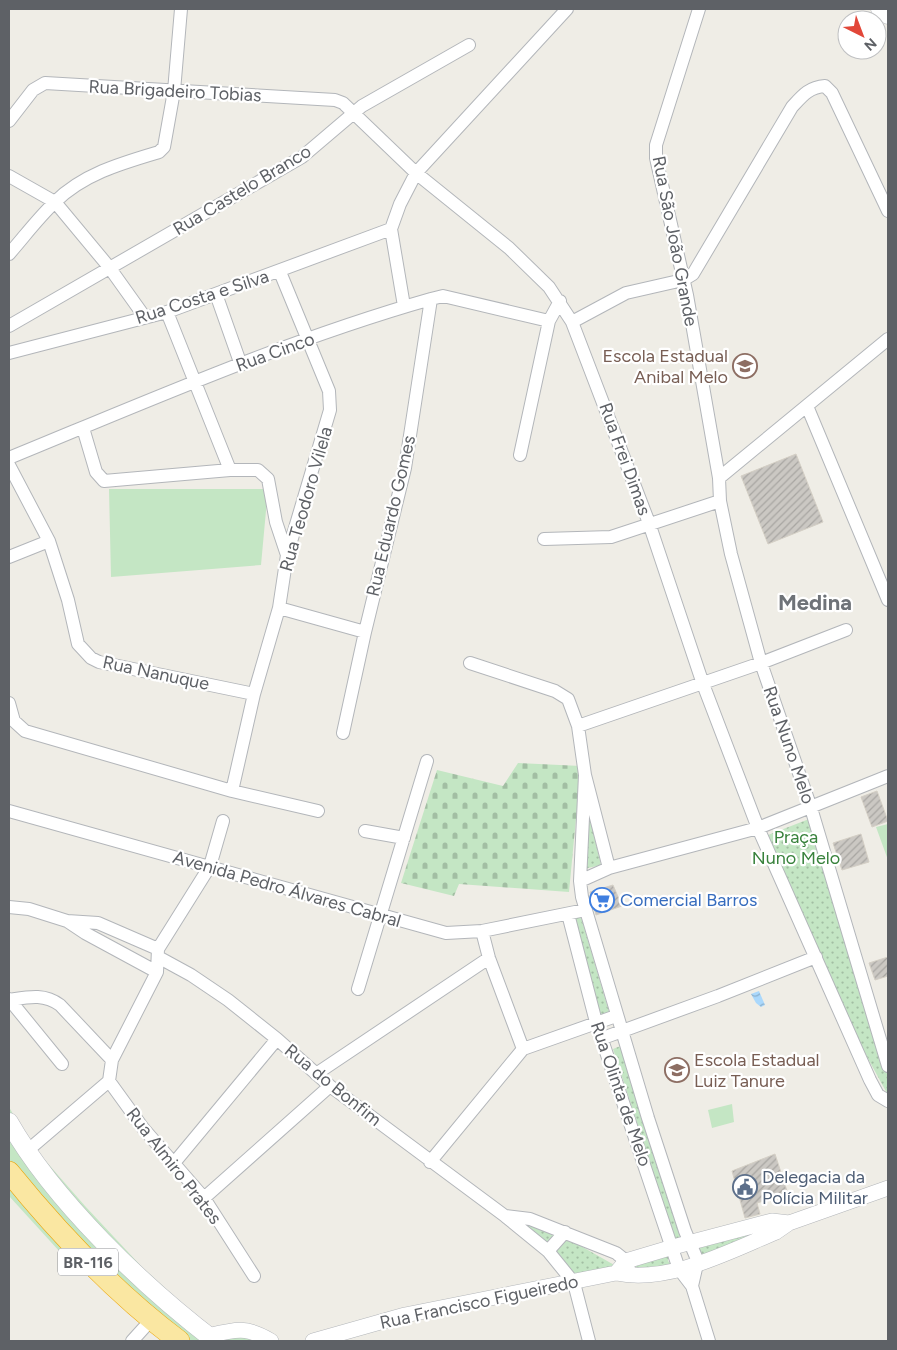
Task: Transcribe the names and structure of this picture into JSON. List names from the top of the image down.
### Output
{
  "streets": {
    "highway": ["BR-116"],
    "street": [
      "Rua Brigadeiro Tobias",
      "Rua Castelo Branco",
      "Rua São João Grande",
      "Rua Costa e Silva",
      "Rua Cinco",
      "Rua Frei Dimas",
      "Rua Teodoro Vilela",
      "Rua Eduardo Gomes",
      "Rua Nanuque",
      "Rua Nuno Melo",
      "Avenida Pedro Álvares Cabral",
      "Rua do Bonfim",
      "Rua Olinta de Melo",
      "Rua Almiro Prates",
      "Rua Francisco Figueiredo"
    ]
  },
  "crossings": [
    ["Rua Brigadeiro Tobias", "Rua Castelo Branco"],
    ["Rua Brigadeiro Tobias", "Rua Frei Dimas"],
    ["Rua Castelo Branco", "Rua Frei Dimas"],
    ["Rua São João Grande", "Rua Nuno Melo"],
    ["Rua Costa e Silva", "Rua Teodoro Vilela"],
    ["Rua Cinco", "Rua Teodoro Vilela"],
    ["Rua Cinco", "Rua Eduardo Gomes"],
    ["Rua Teodoro Vilela", "Rua Nanuque"],
    ["Avenida Pedro Álvares Cabral", "Rua Olinta de Melo"],
    ["Rua do Bonfim", "Rua Francisco Figueiredo"],
    ["Rua Olinta de Melo", "Rua Francisco Figueiredo"]
  ],
  "districts": ["Medina"],
  "parks": ["Praça Nuno Melo"],
  "places": {
    "school or university": ["Escola Estadual Anibal Melo", "Escola Estadual Luiz Tanure"],
    "supermarket": ["Comercial Barros"],
    "public building": ["Delegacia da Polícia Militar"]
  },
  "north": "bottom right"
}
